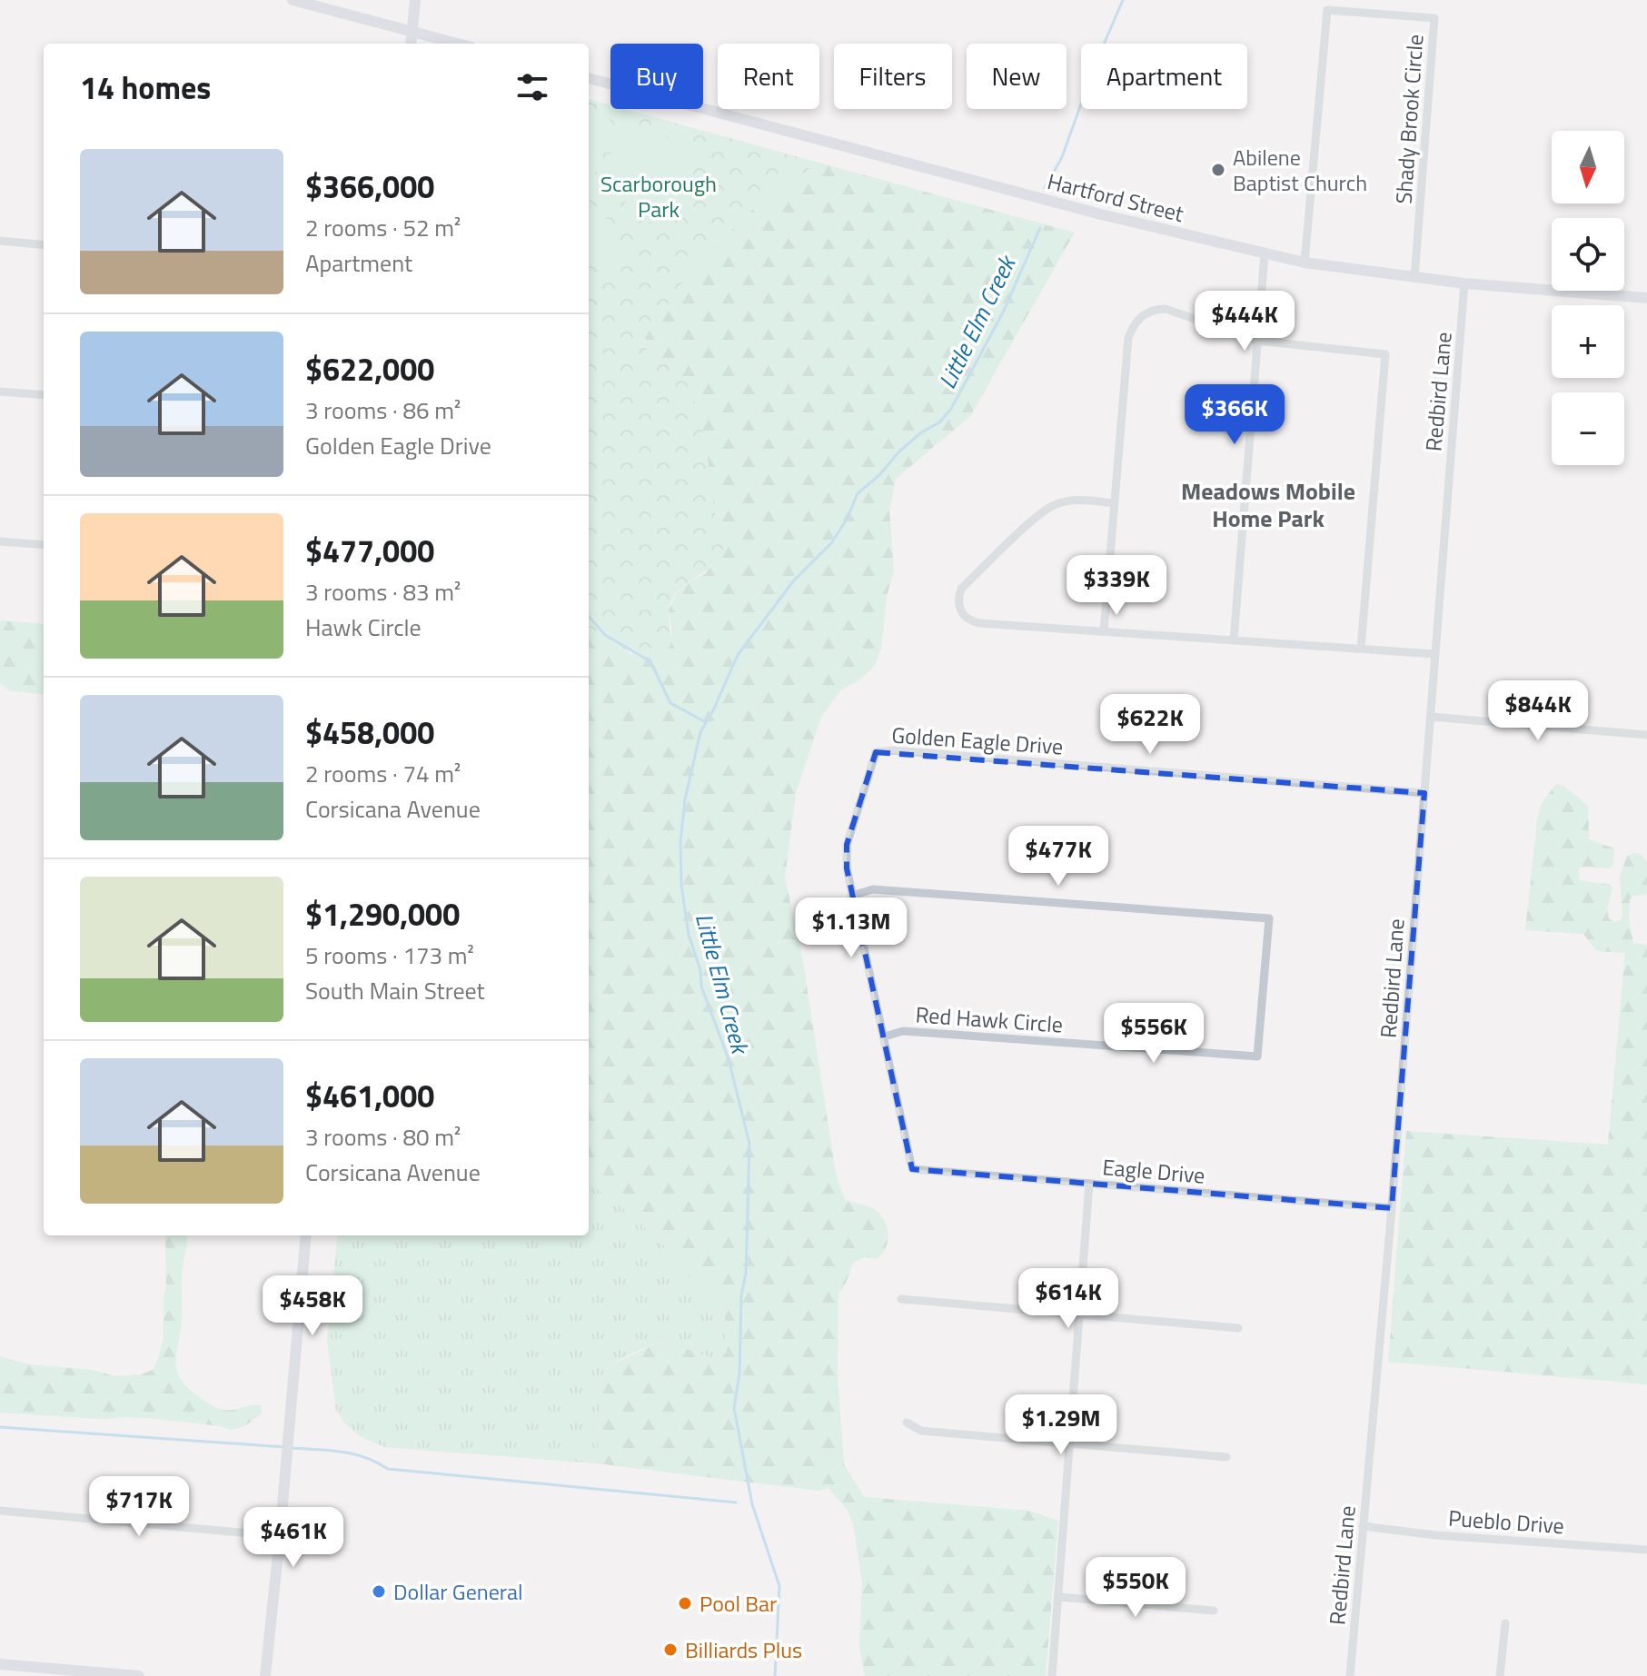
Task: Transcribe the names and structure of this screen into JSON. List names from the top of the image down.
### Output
{
  "streets": {
    "street": [
      "Shady Brook Circle",
      "Hartford Street",
      "Redbird Lane",
      "Golden Eagle Drive",
      "Red Hawk Circle",
      "Eagle Drive",
      "Pueblo Drive"
    ]
  },
  "crossings": [
    ["Shady Brook Circle", "Hartford Street"],
    ["Hartford Street", "Redbird Lane"],
    ["Redbird Lane", "Golden Eagle Drive"],
    ["Redbird Lane", "Eagle Drive"],
    ["Redbird Lane", "Pueblo Drive"],
    ["Golden Eagle Drive", "Red Hawk Circle"],
    ["Red Hawk Circle", "Eagle Drive"]
  ],
  "districts": ["Meadows Mobile Home Park"],
  "water": ["Little Elm Creek"],
  "parks": ["Scarborough Park"],
  "places": [
    "Abilene Baptist Church",
    "Dollar General",
    "Pool Bar",
    "Billiards Plus"
  ],
  "north": "bottom",
  "page": {
    "chip": [
      "Buy",
      "Rent",
      "Filters",
      "New",
      "Apartment"
    ],
    "heading": "14 homes",
    "map_buttons": ["+", "−"],
    "list": [
      {
        "name": "$366,000",
        "note": "2 rooms · 52 m² · Apartment"
      },
      {
        "name": "$622,000",
        "note": "3 rooms · 86 m² · Golden Eagle Drive"
      },
      {
        "name": "$477,000",
        "note": "3 rooms · 83 m² · Hawk Circle"
      },
      {
        "name": "$458,000",
        "note": "2 rooms · 74 m² · Corsicana Avenue"
      },
      {
        "name": "$1,290,000",
        "note": "5 rooms · 173 m² · South Main Street"
      },
      {
        "name": "$461,000",
        "note": "3 rooms · 80 m² · Corsicana Avenue"
      }
    ],
    "price": [
      "$444K",
      "$366K",
      "$339K",
      "$844K",
      "$622K",
      "$477K",
      "$1.13M",
      "$556K",
      "$614K",
      "$458K",
      "$1.29M",
      "$717K",
      "$461K",
      "$550K"
    ]
  }
}
